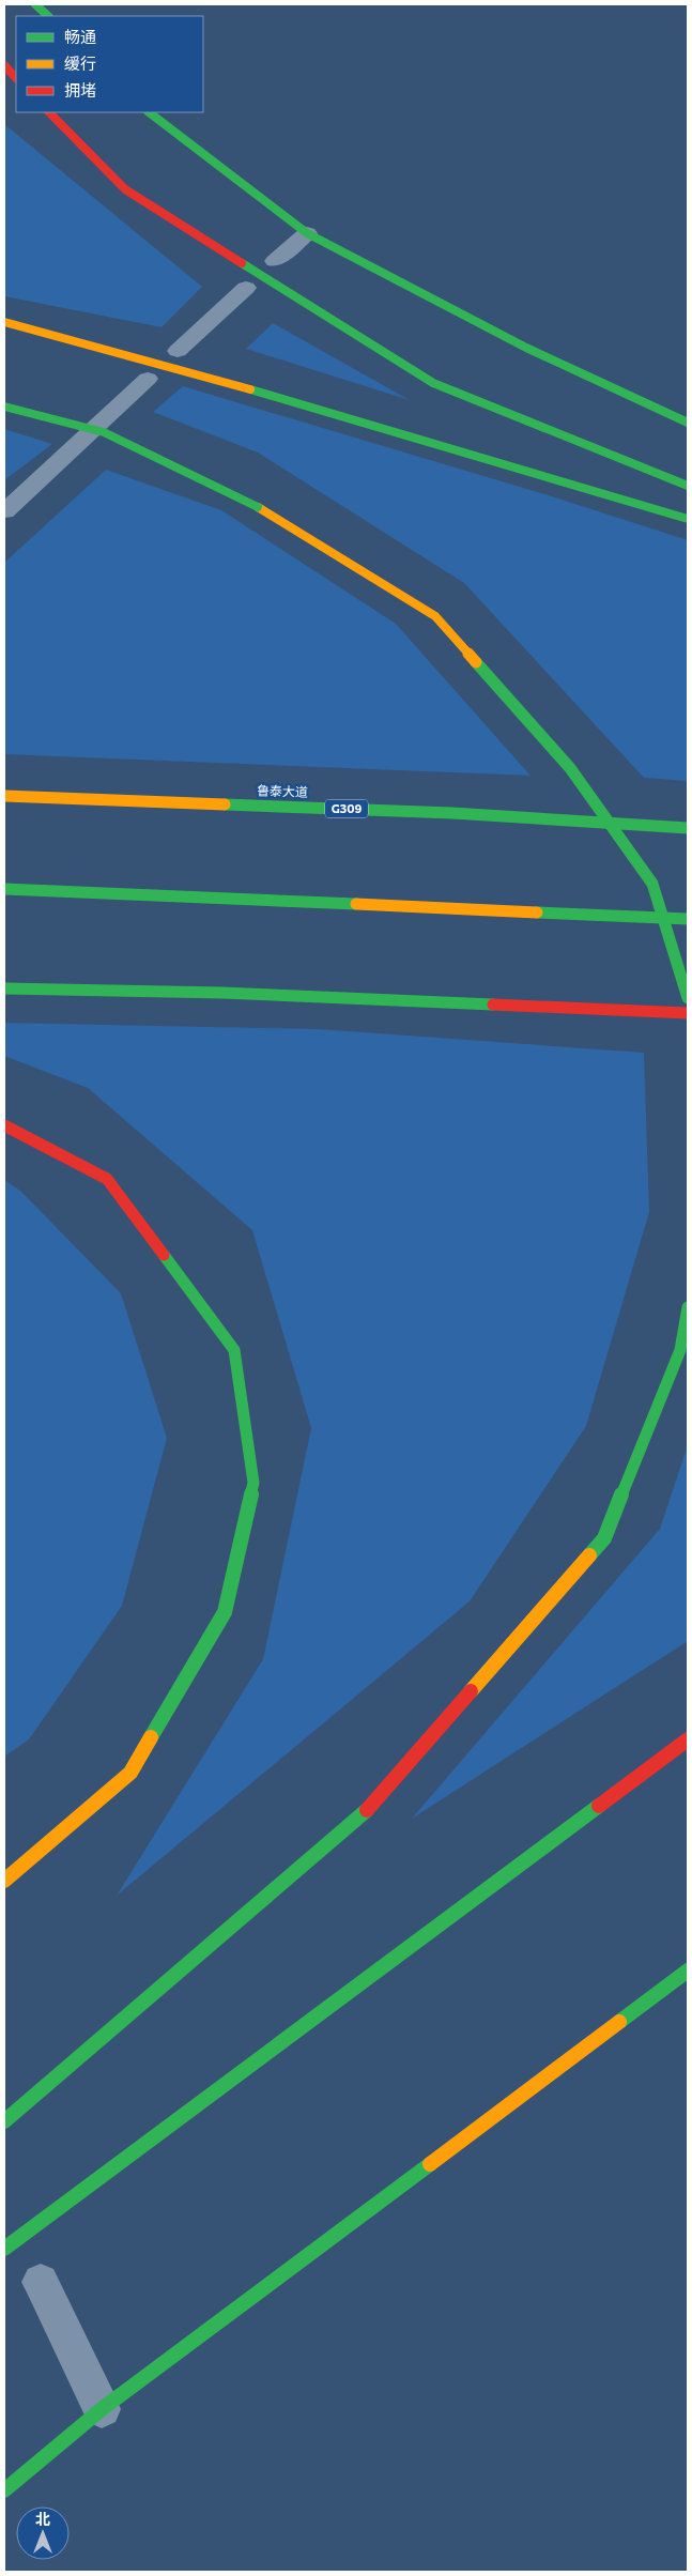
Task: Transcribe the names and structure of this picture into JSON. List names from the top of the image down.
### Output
{
  "streets": {
    "main road": ["鲁泰大道", "G309"]
  },
  "legend": ["畅通", "缓行", "拥堵"],
  "north": "top"
}
